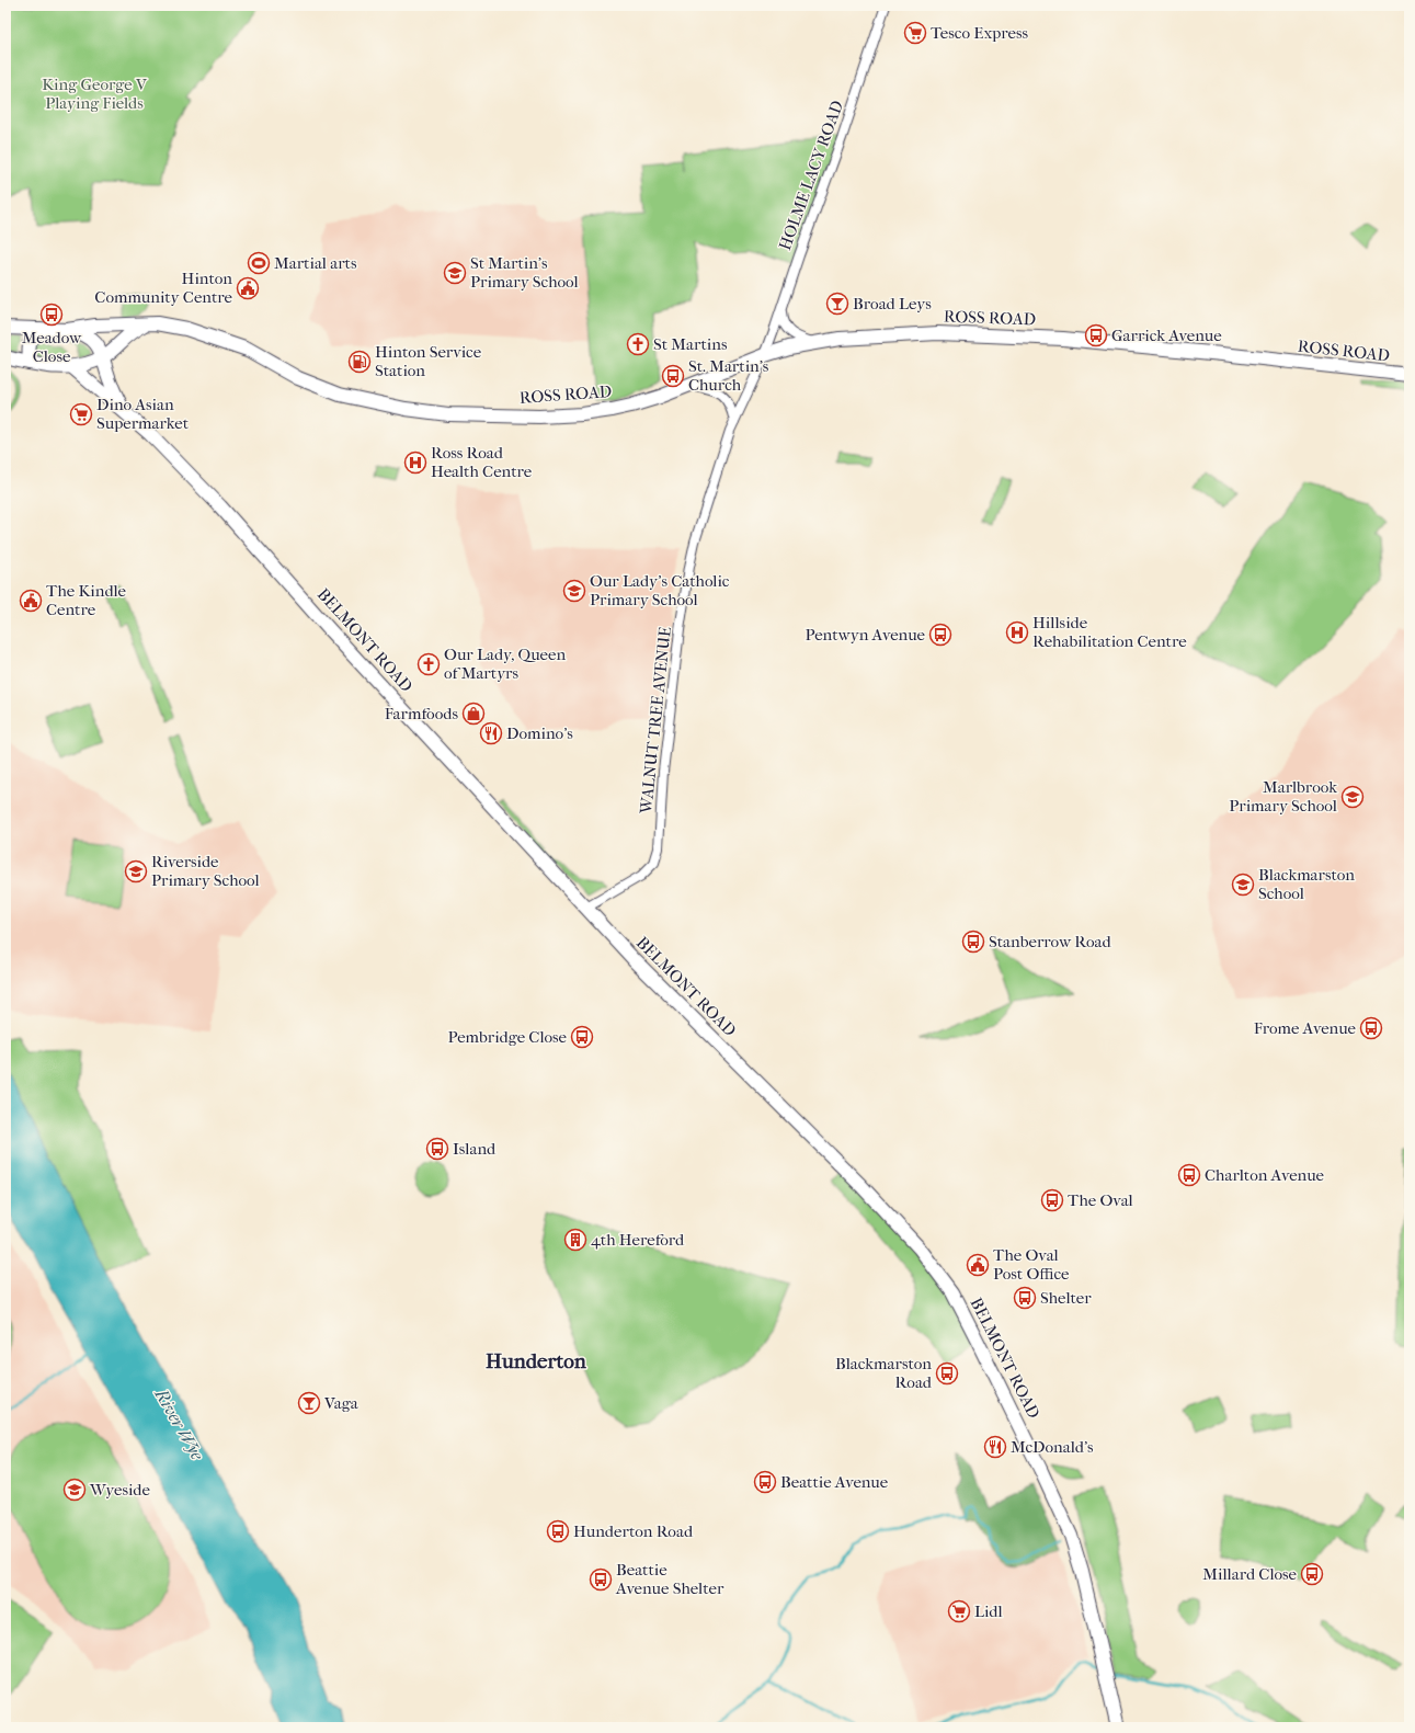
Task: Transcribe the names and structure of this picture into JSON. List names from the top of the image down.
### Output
{
  "streets": {
    "highway": ["ROSS ROAD", "BELMONT ROAD"],
    "street": ["HOLME LACY ROAD", "WALNUT TREE AVENUE"]
  },
  "crossings": [
    ["HOLME LACY ROAD", "ROSS ROAD"],
    ["HOLME LACY ROAD", "WALNUT TREE AVENUE"],
    ["ROSS ROAD", "WALNUT TREE AVENUE"],
    ["BELMONT ROAD", "WALNUT TREE AVENUE"]
  ],
  "districts": ["Hunderton"],
  "water": ["River Wye"],
  "parks": ["King George V Playing Fields"],
  "places": {
    "supermarket": ["Tesco Express", "Dino Asian Supermarket", "Lidl"],
    "sports": ["Martial arts"],
    "school or university": [
      "St Martin's Primary School",
      "Our Lady's Catholic Primary School",
      "Marlbrook Primary School",
      "Riverside Primary School",
      "Blackmarston School",
      "Wyeside"
    ],
    "public building": ["Hinton Community Centre", "The Kindle Centre", "The Oval Post Office"],
    "bar": ["Broad Leys", "Vaga"],
    "bus stop": [
      "Meadow Close",
      "Garrick Avenue",
      "St. Martin's Church",
      "Pentwyn Avenue",
      "Stanberrow Road",
      "Frome Avenue",
      "Pembridge Close",
      "Island",
      "Charlton Avenue",
      "The Oval",
      "Shelter",
      "Blackmarston Road",
      "Beattie Avenue",
      "Hunderton Road",
      "Millard Close",
      "Beattie Avenue Shelter"
    ],
    "church": ["St Martins", "Our Lady, Queen of Martyrs"],
    "fuel station": ["Hinton Service Station"],
    "hospital": ["Ross Road Health Centre", "Hillside Rehabilitation Centre"],
    "shop": ["Farmfoods"],
    "restaurant": ["Domino's", "McDonald's"],
    "building": ["4th Hereford"]
  }
}
